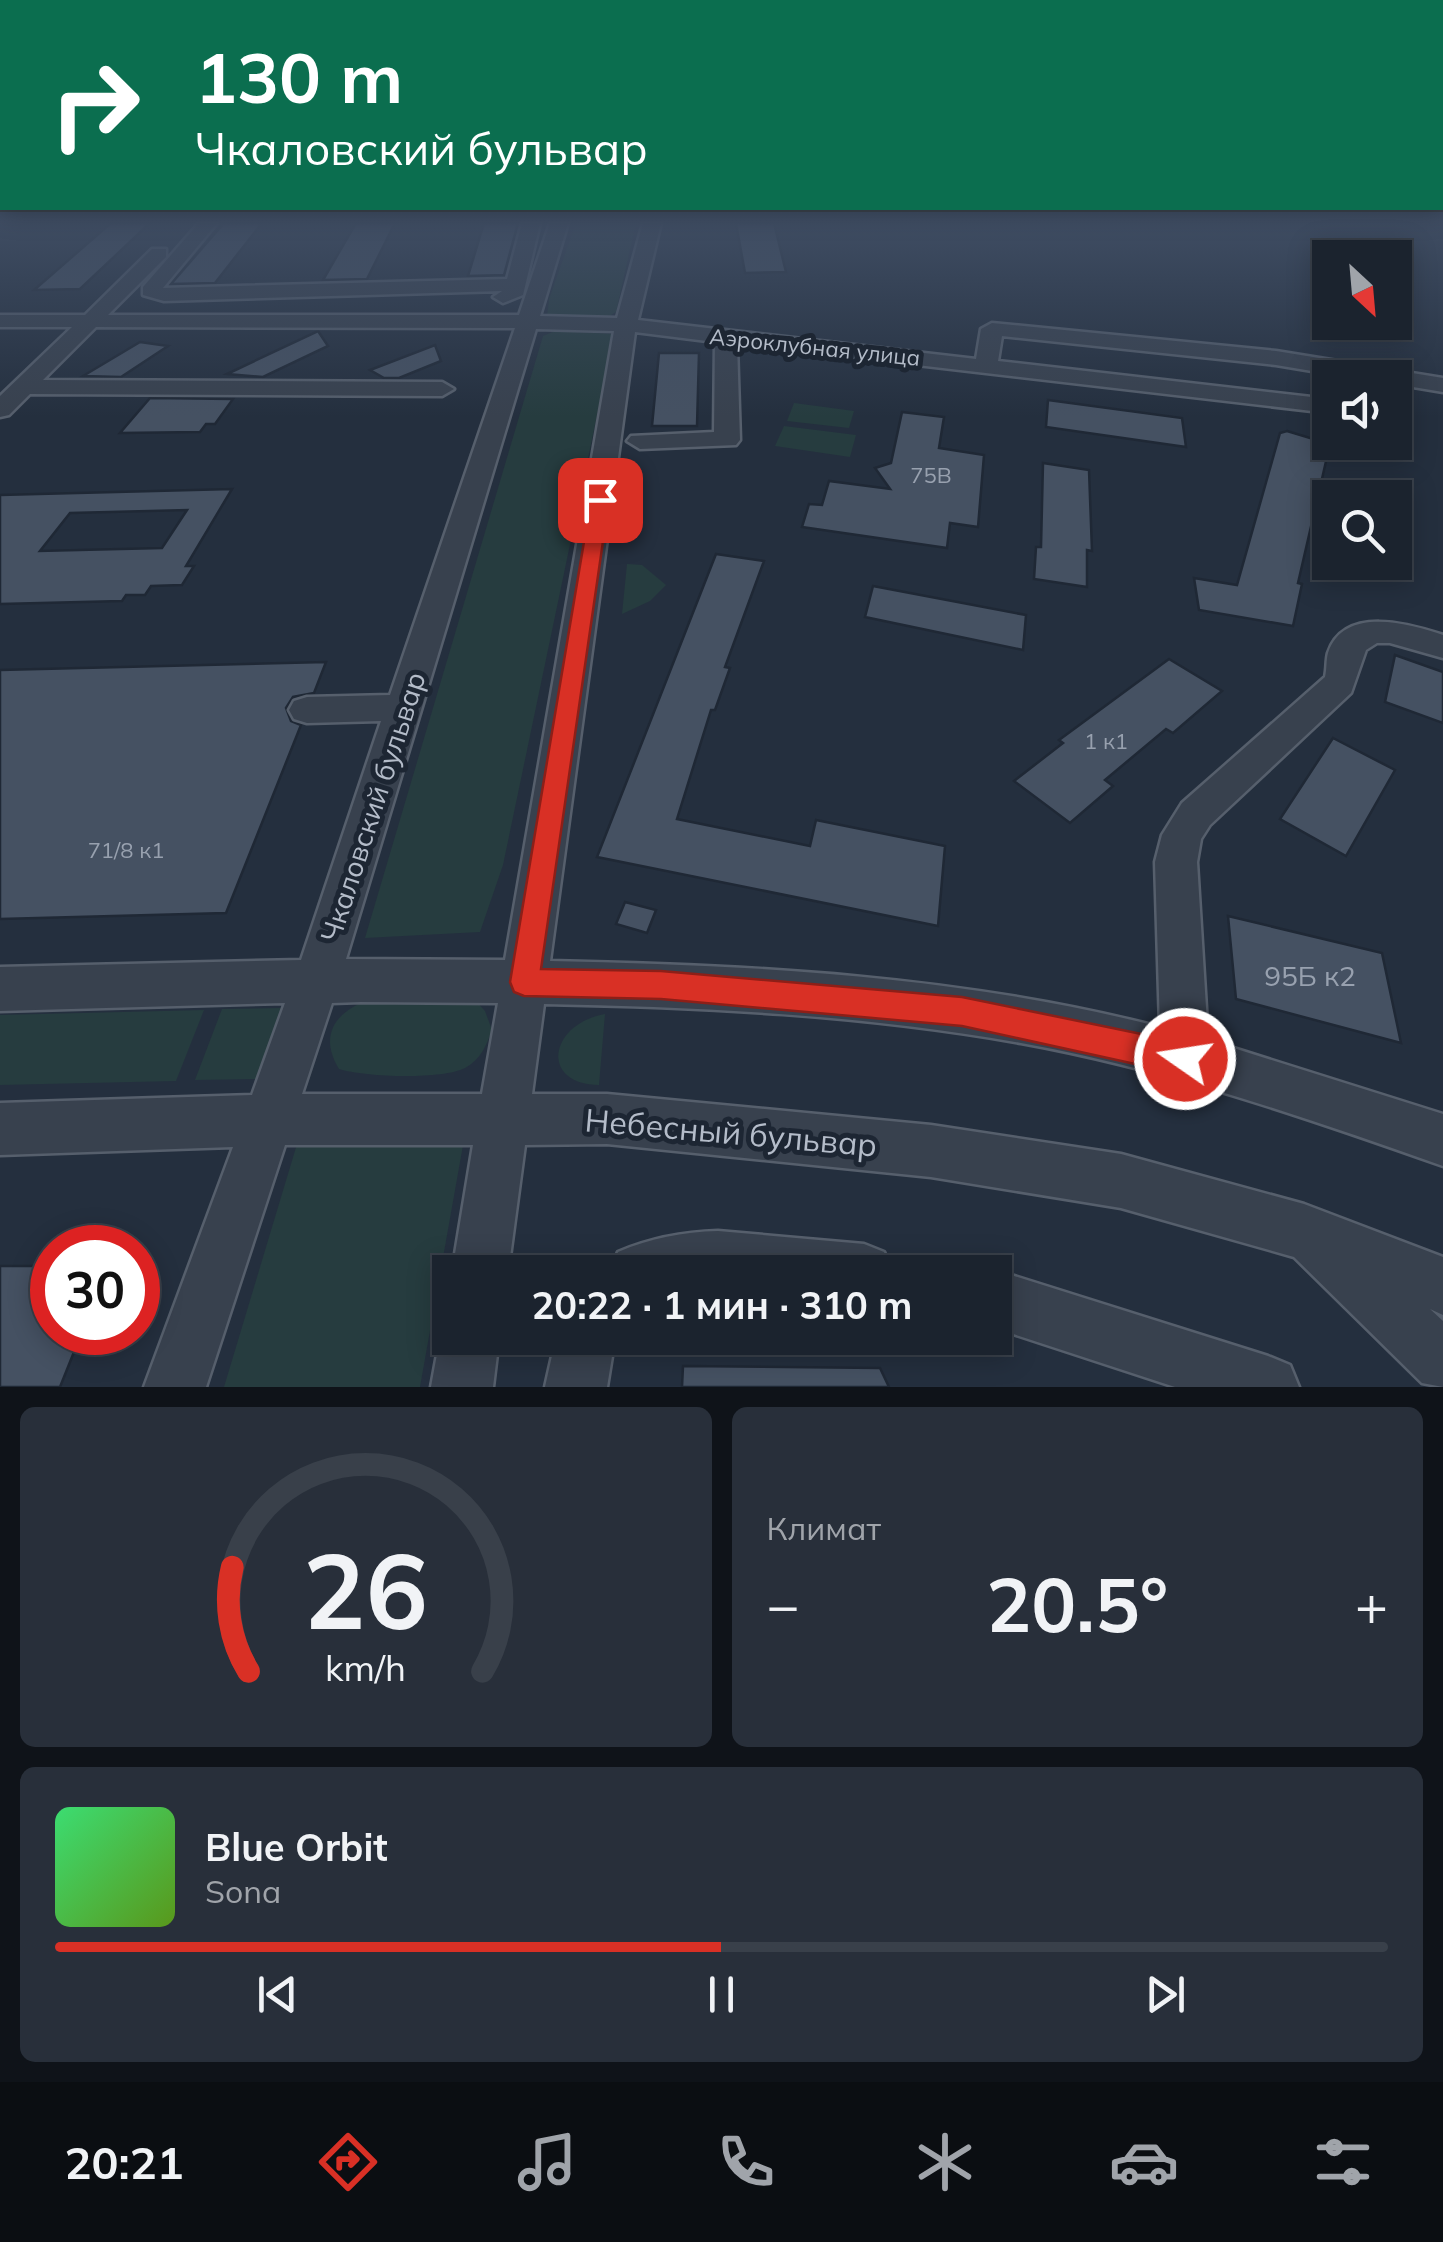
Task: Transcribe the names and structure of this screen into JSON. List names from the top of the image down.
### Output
{
  "streets": {
    "street": ["Аэроклубная улица", "Чкаловский бульвар", "Небесный бульвар"]
  },
  "crossings": [
    ["Аэроклубная улица", "Чкаловский бульвар"],
    ["Чкаловский бульвар", "Небесный бульвар"]
  ],
  "house_numbers": [
    "75В",
    "1 к1",
    "71/8 к1",
    "95Б к2"
  ],
  "north": "bottom right",
  "page": {
    "turn": ["130 m", "Чкаловский бульвар"],
    "limit": "30",
    "trip": "20:22 · 1 мин · 310 m",
    "tile": "Климат",
    "heat": ["−", "20.5°", "+"],
    "song": ["Blue Orbit", "Sona"],
    "tabs": "20:21",
    "gauge": ["26", "km/h"]
  }
}
